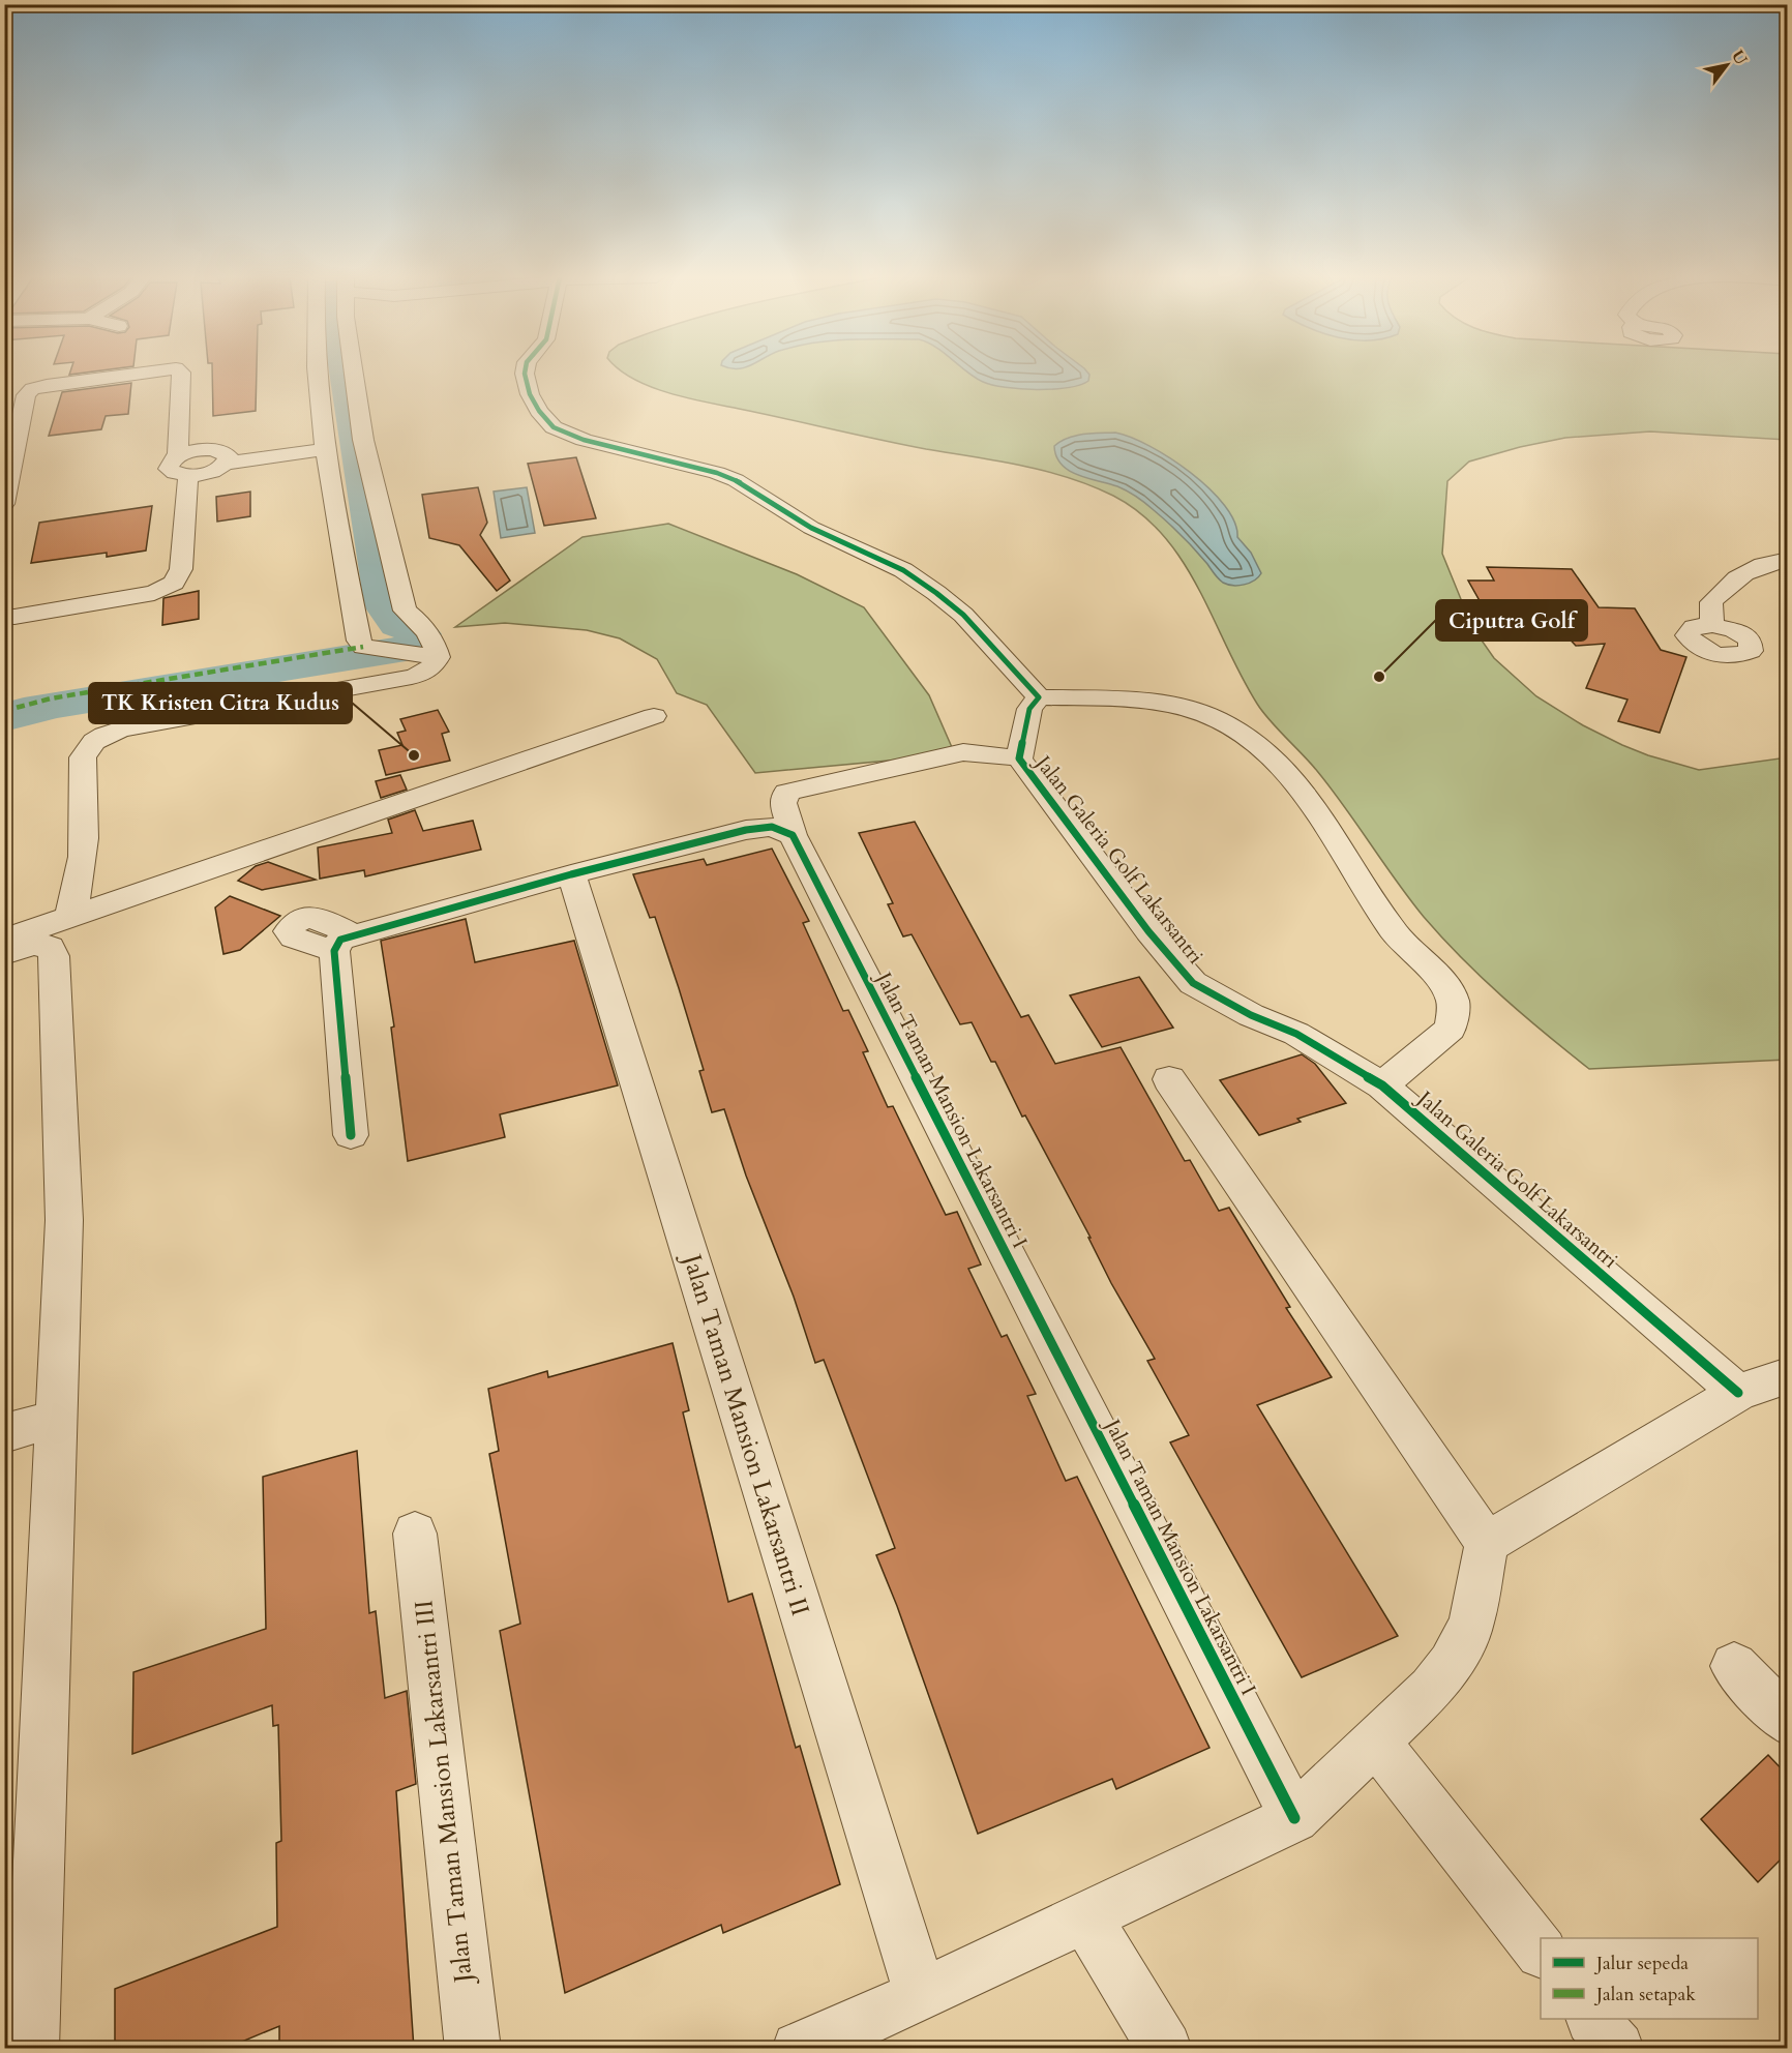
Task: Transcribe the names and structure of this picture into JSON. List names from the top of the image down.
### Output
{
  "streets": {
    "street": [
      "Jalan Galeria Golf Lakarsantri",
      "Jalan Taman Mansion Lakarsantri I",
      "Jalan Taman Mansion Lakarsantri II",
      "Jalan Taman Mansion Lakarsantri III"
    ]
  },
  "crossings": [
    ["Jalan Galeria Golf Lakarsantri", "Jalan Taman Mansion Lakarsantri I"]
  ],
  "places": ["Ciputra Golf", "TK Kristen Citra Kudus"],
  "legend": ["Jalur sepeda", "Jalan setapak"],
  "north": "top right"
}
